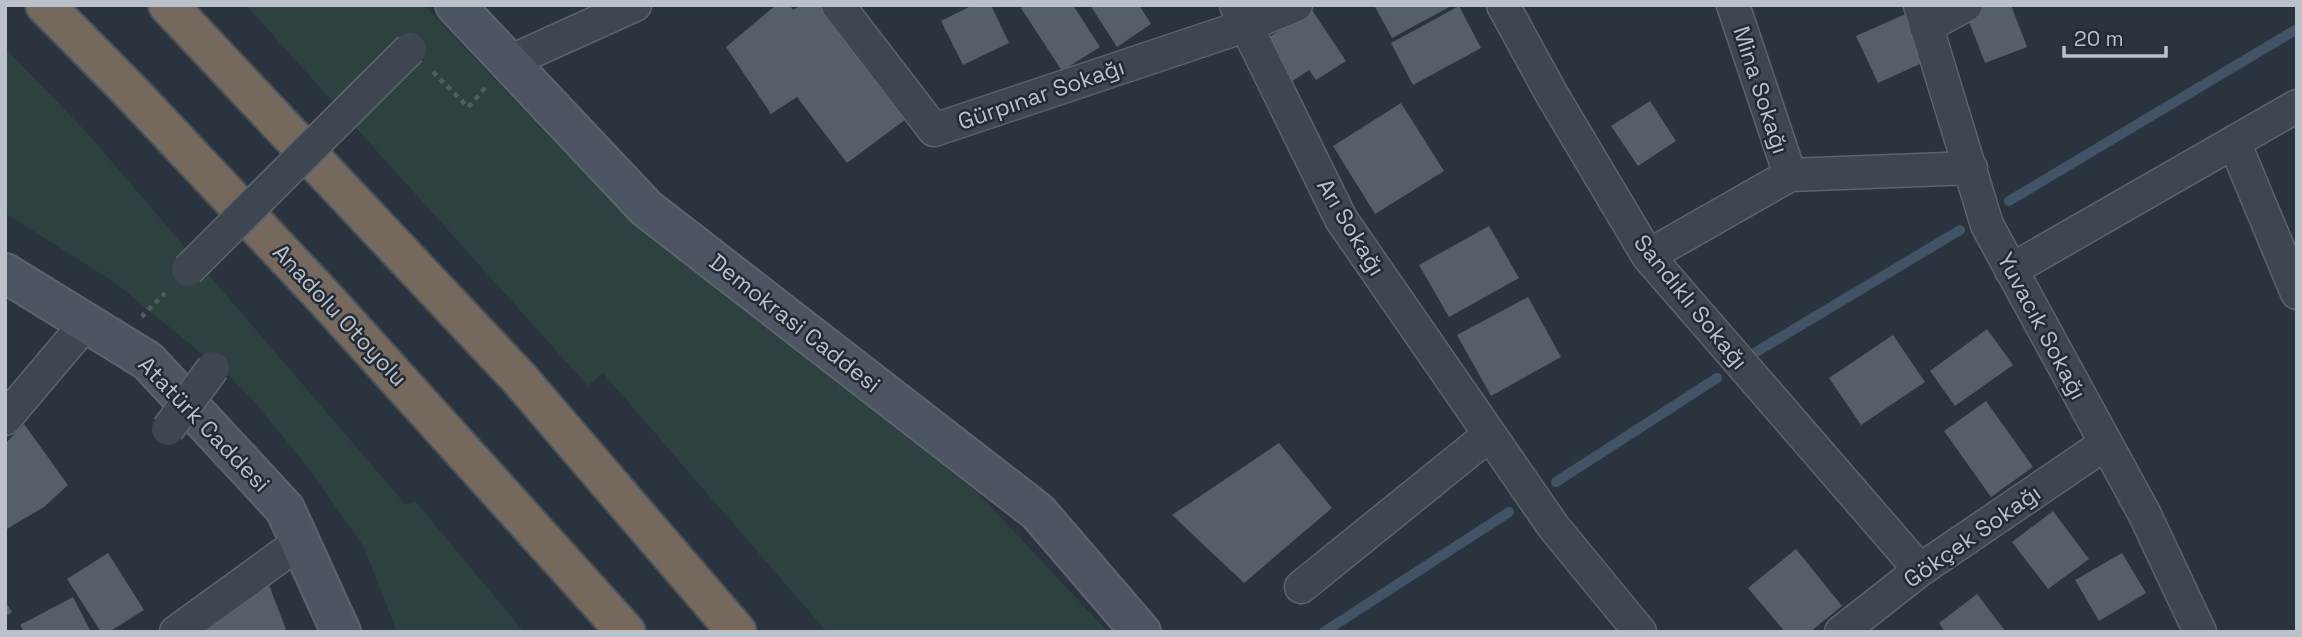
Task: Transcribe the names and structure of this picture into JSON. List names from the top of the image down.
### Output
{
  "streets": {
    "highway": ["Anadolu Otoyolu"],
    "street": [
      "Mina Sokağı",
      "Gürpınar Sokağı",
      "Arı Sokağı",
      "Sandıklı Sokağı",
      "Demokrasi Caddesi",
      "Yuvacık Sokağı",
      "Atatürk Caddesi",
      "Gökçek Sokağı"
    ]
  },
  "crossings": [
    ["Gürpınar Sokağı", "Arı Sokağı"],
    ["Sandıklı Sokağı", "Gökçek Sokağı"],
    ["Yuvacık Sokağı", "Gökçek Sokağı"]
  ],
  "scale_bar": "20 m"
}
